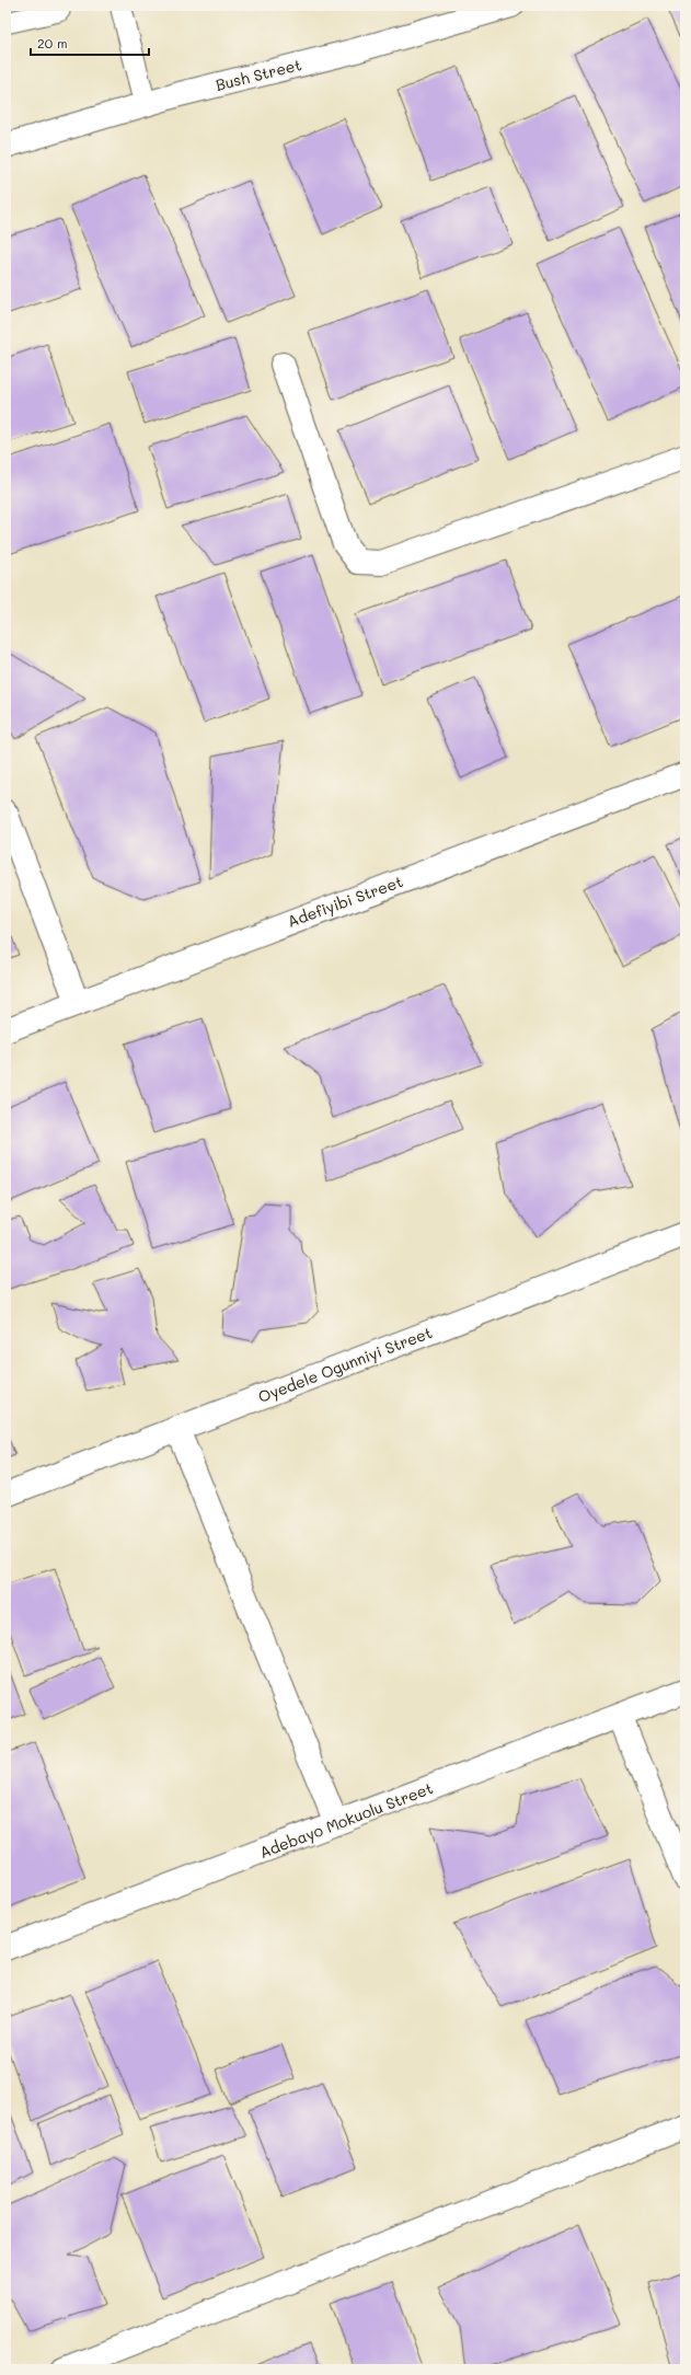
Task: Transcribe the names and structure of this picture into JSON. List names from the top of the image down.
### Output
{
  "streets": {
    "street": [
      "Bush Street",
      "Adefiyibi Street",
      "Oyedele Ogunniyi Street",
      "Adebayo Mokuolu Street"
    ]
  },
  "scale_bar": "20 m"
}
